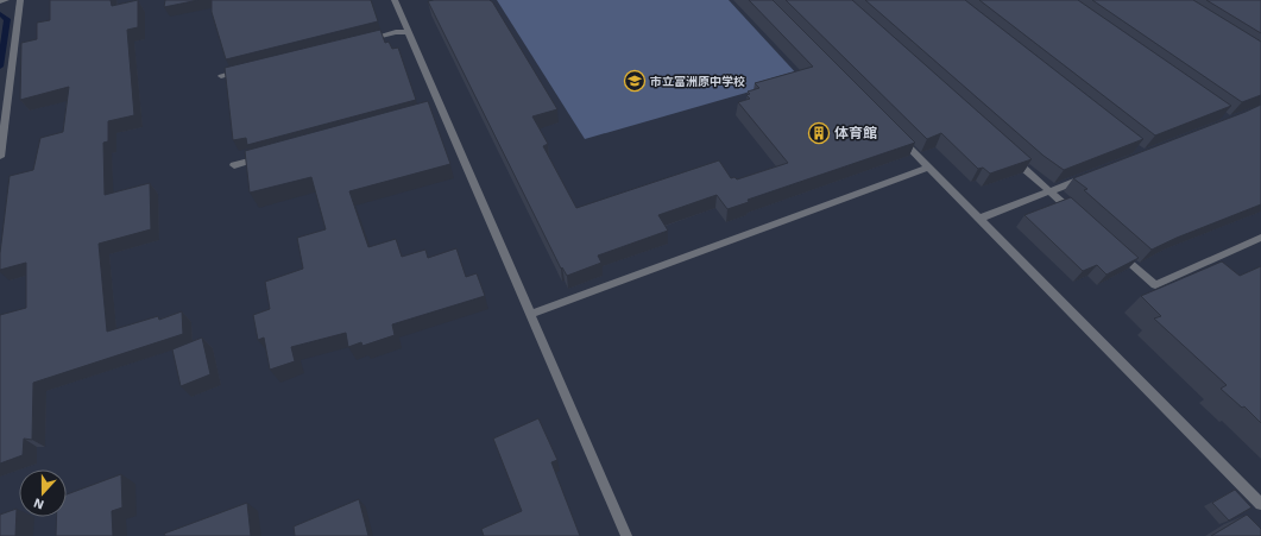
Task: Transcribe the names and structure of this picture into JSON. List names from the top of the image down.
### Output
{
  "places": {
    "school or university": ["市立富洲原中学校"],
    "building": ["体育館"]
  },
  "north": "bottom"
}
